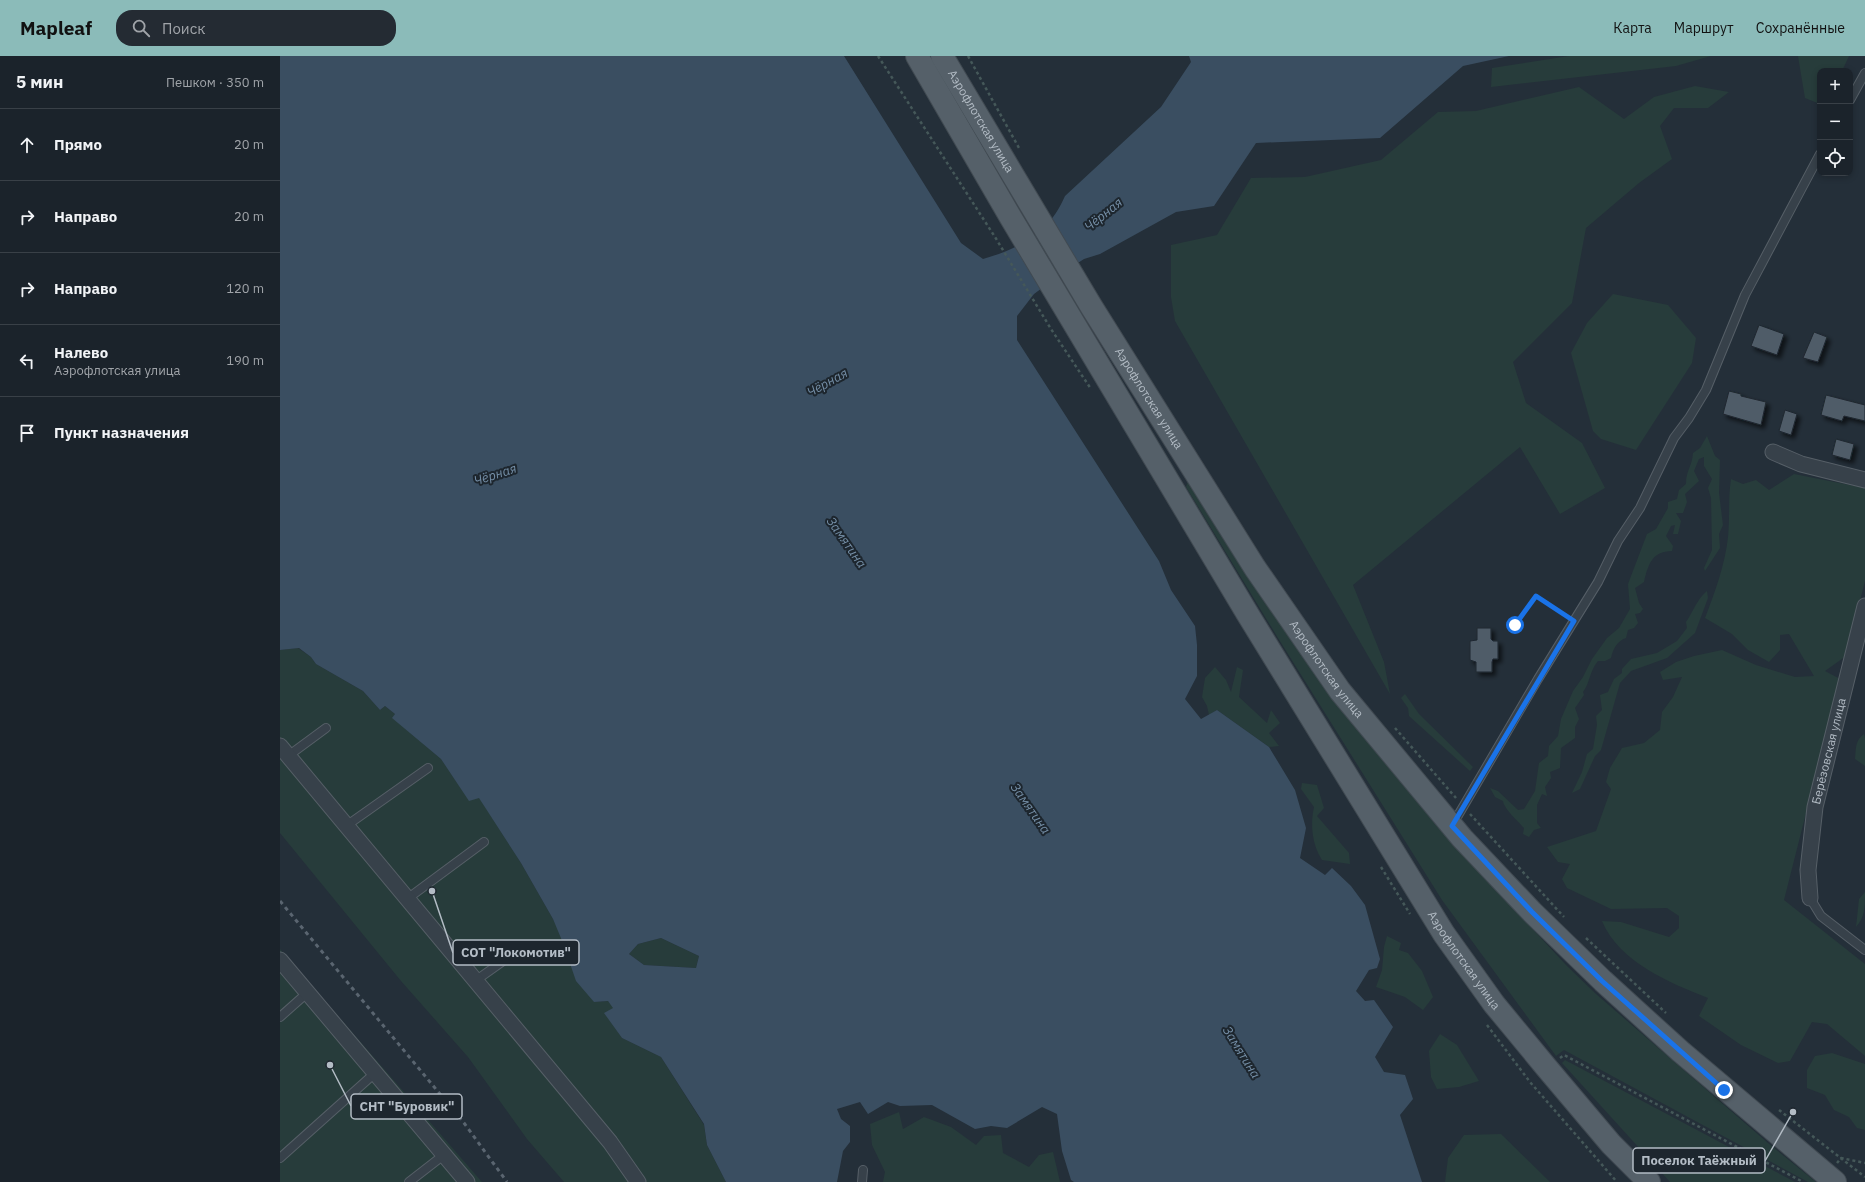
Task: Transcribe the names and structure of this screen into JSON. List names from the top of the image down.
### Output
{
  "streets": {
    "main road": ["Аэрофлотская улица"],
    "street": ["Берёзовская улица"]
  },
  "water": ["Чёрная", "Замятина"],
  "places": ["СОТ \"Локомотив\"", "СНТ \"Буровик\"", "Поселок Таёжный"],
  "page": {
    "header": "Mapleaf",
    "search": "Поиск",
    "nav": ["Карта", "Маршрут", "Сохранённые"],
    "heading": ["5 мин", "Пешком · 350 m"],
    "map_buttons": ["+", "−"],
    "list": [
      ["Прямо", "20 m"],
      ["Направо", "20 m"],
      ["Направо", "120 m"],
      ["Налево", "Аэрофлотская улица", "190 m"],
      "Пункт назначения"
    ]
  }
}
